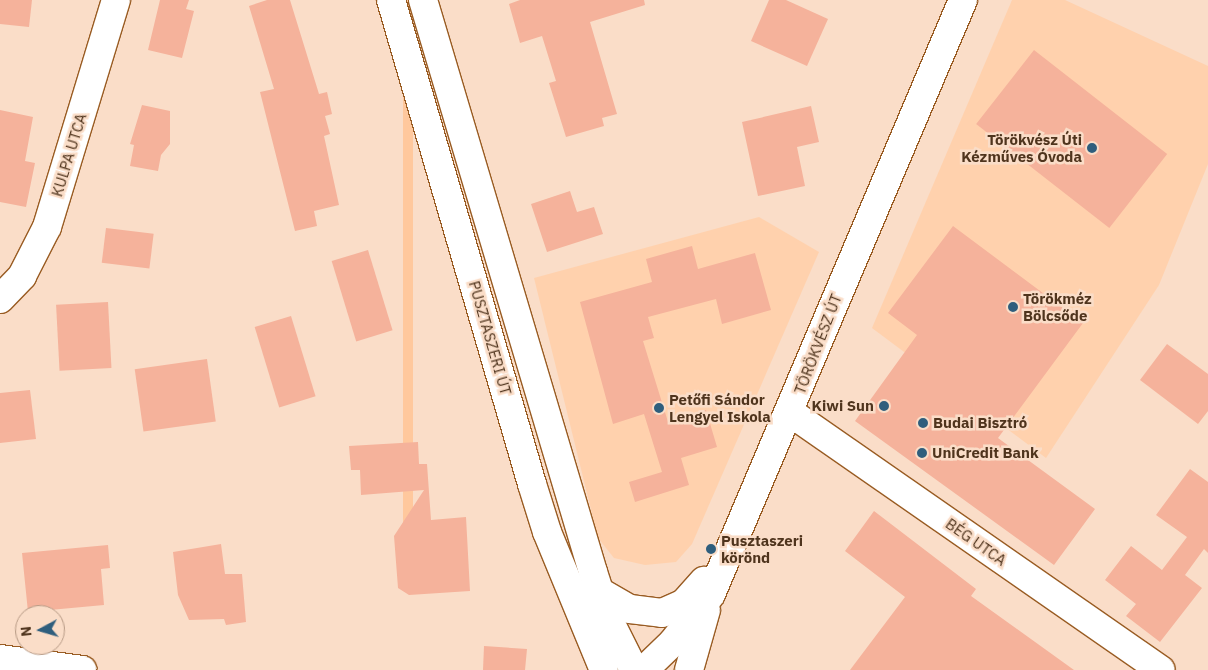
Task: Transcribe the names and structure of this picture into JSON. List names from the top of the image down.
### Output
{
  "streets": {
    "street": [
      "KULPA UTCA",
      "PUSZTASZERI ÚT",
      "TÖRÖKVÉSZ ÚT",
      "BÉG UTCA"
    ]
  },
  "crossings": [
    ["TÖRÖKVÉSZ ÚT", "BÉG UTCA"]
  ],
  "places": [
    "Törökvész Úti Kézműves Óvoda",
    "Törökméz Bölcsőde",
    "Kiwi Sun",
    "Petőfi Sándor Lengyel Iskola",
    "Budai Bisztró",
    "UniCredit Bank",
    "Pusztaszeri körönd"
  ],
  "north": "left"
}
